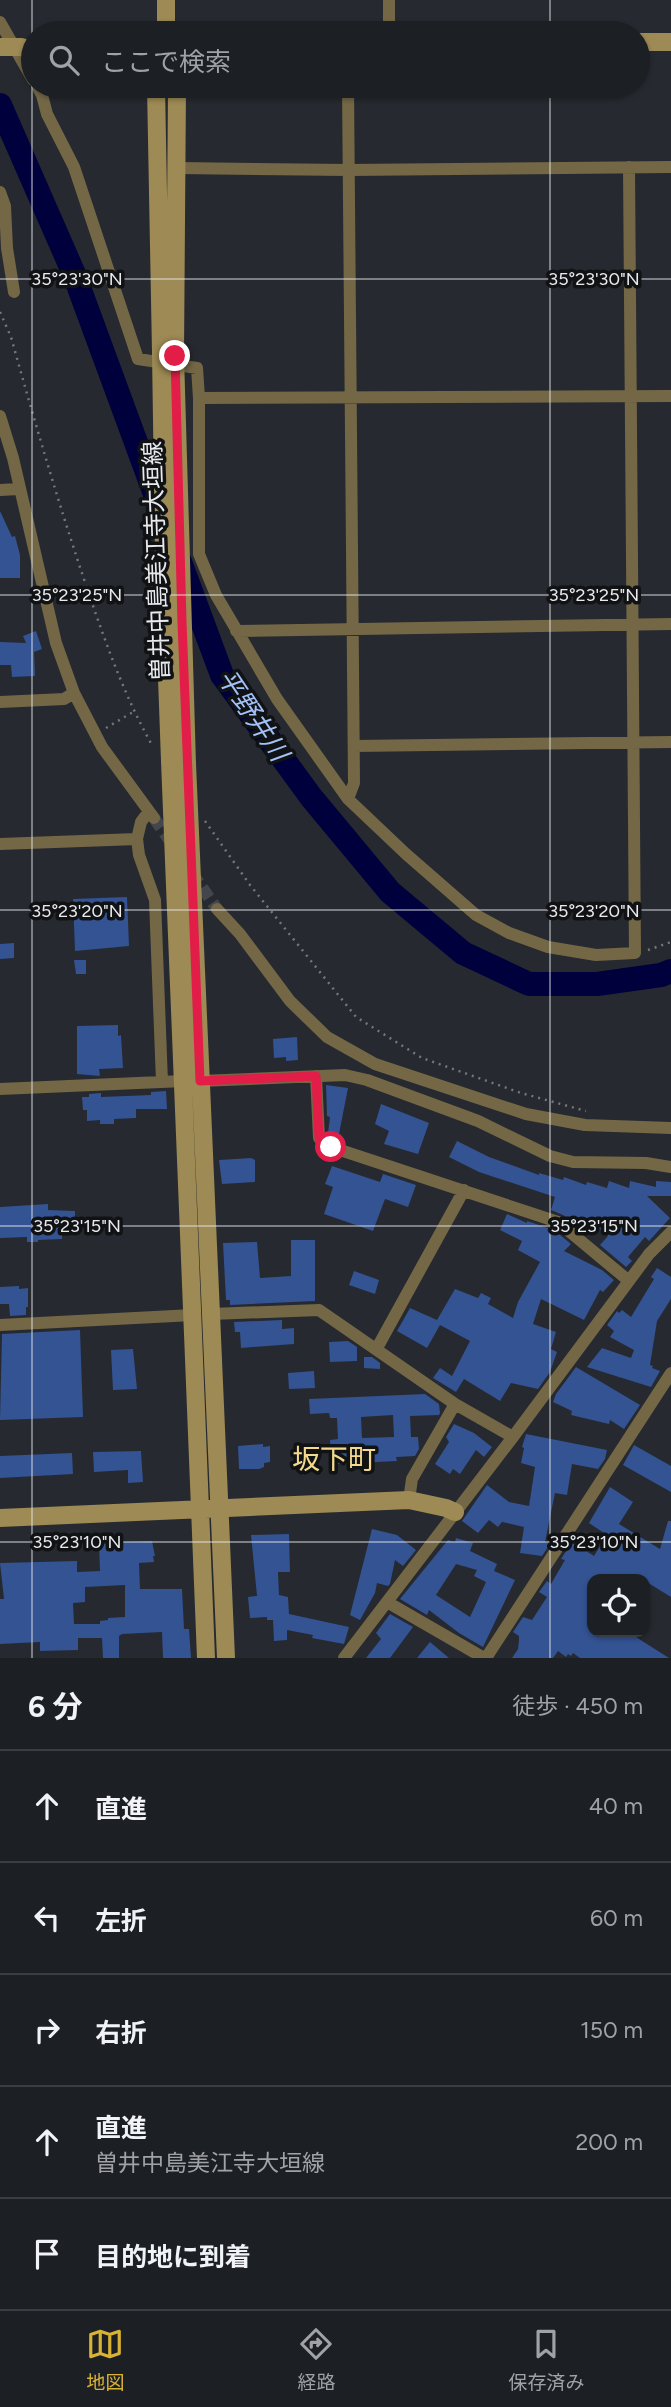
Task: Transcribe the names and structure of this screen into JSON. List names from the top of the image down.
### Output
{
  "streets": {
    "main road": ["曽井中島美江寺大垣線"]
  },
  "districts": ["坂下町"],
  "water": ["平野井川"],
  "page": {
    "search": "ここで検索",
    "heading": ["6 分", "徒歩 · 450 m"],
    "list": [
      ["直進", "40 m"],
      ["左折", "60 m"],
      ["右折", "150 m"],
      ["直進", "曽井中島美江寺大垣線", "200 m"],
      "目的地に到着"
    ],
    "nav": ["地図", "経路", "保存済み"]
  },
  "coordinates": [
    "35°23'30\"N",
    "35°23'25\"N",
    "35°23'20\"N",
    "35°23'15\"N",
    "35°23'10\"N"
  ]
}
